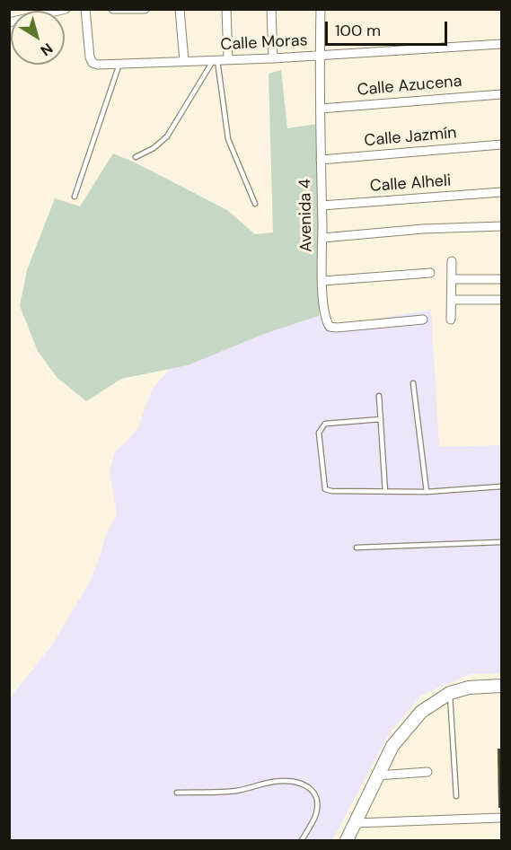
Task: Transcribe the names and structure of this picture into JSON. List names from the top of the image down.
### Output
{
  "streets": {
    "street": [
      "Calle Moras",
      "Calle Azucena",
      "Calle Jazmín",
      "Calle Alheli",
      "Avenida 4"
    ]
  },
  "crossings": [
    ["Calle Moras", "Avenida 4"],
    ["Calle Azucena", "Avenida 4"],
    ["Calle Jazmín", "Avenida 4"],
    ["Calle Alheli", "Avenida 4"]
  ],
  "scale_bar": "100 m",
  "north": "bottom right"
}
